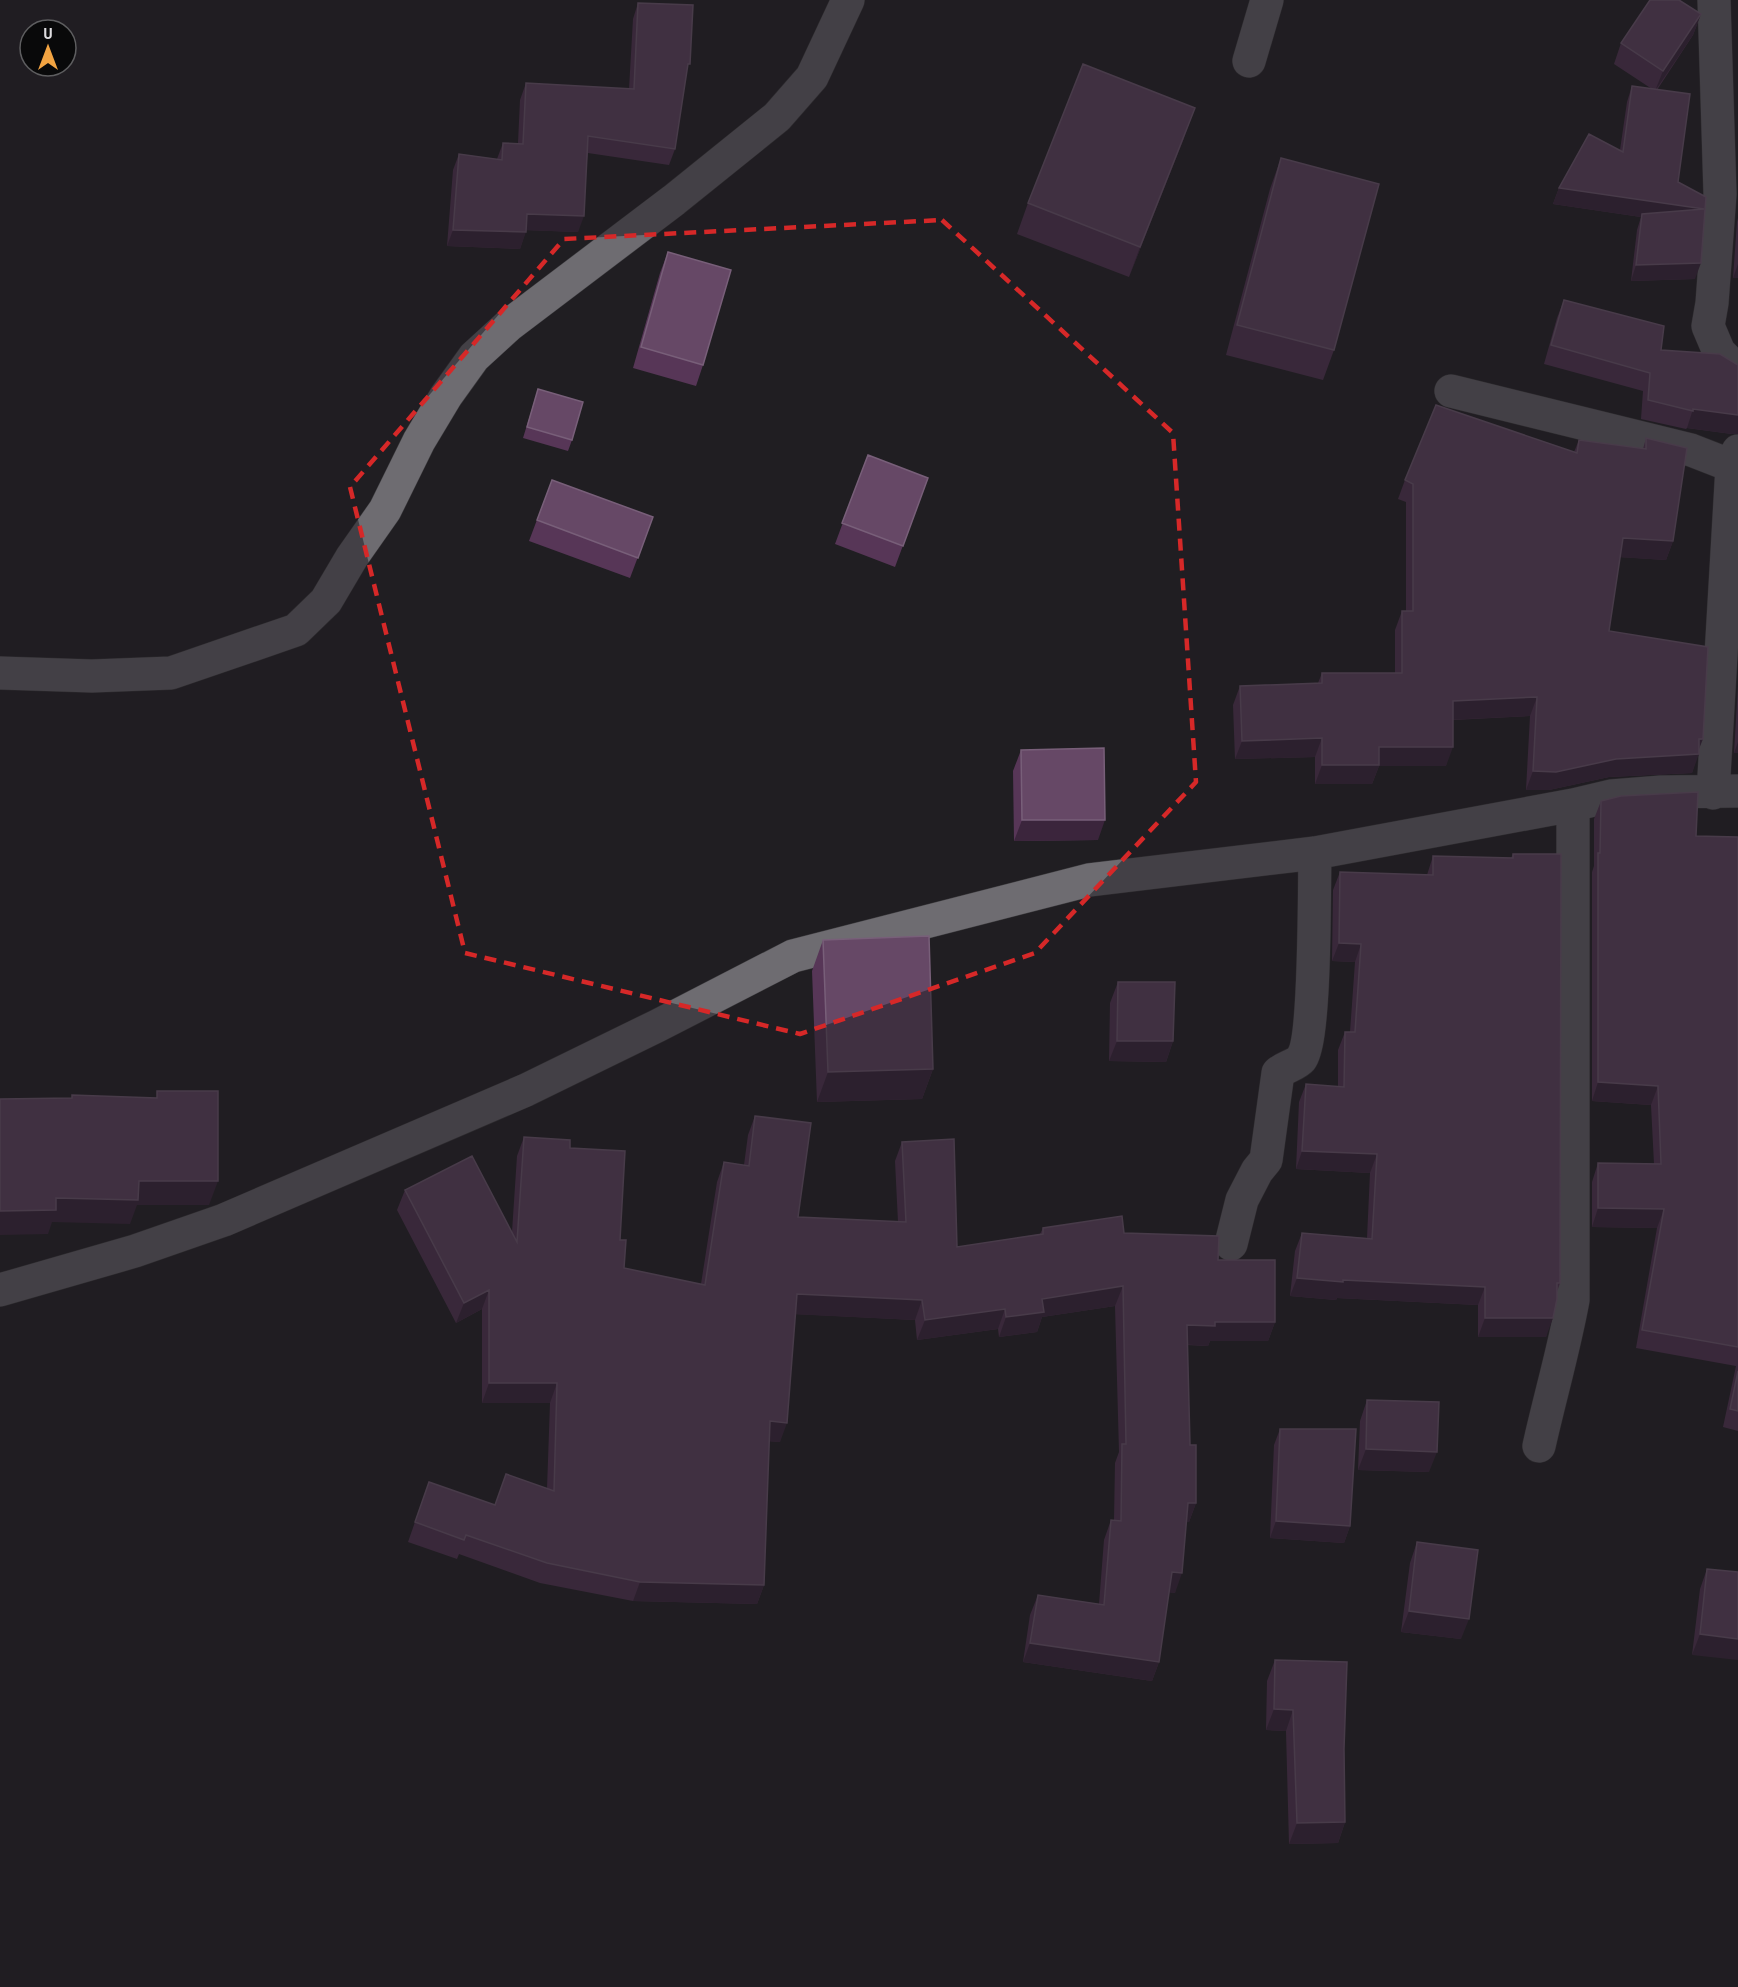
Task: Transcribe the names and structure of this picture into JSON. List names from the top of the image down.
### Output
{
  "north": "top"
}
